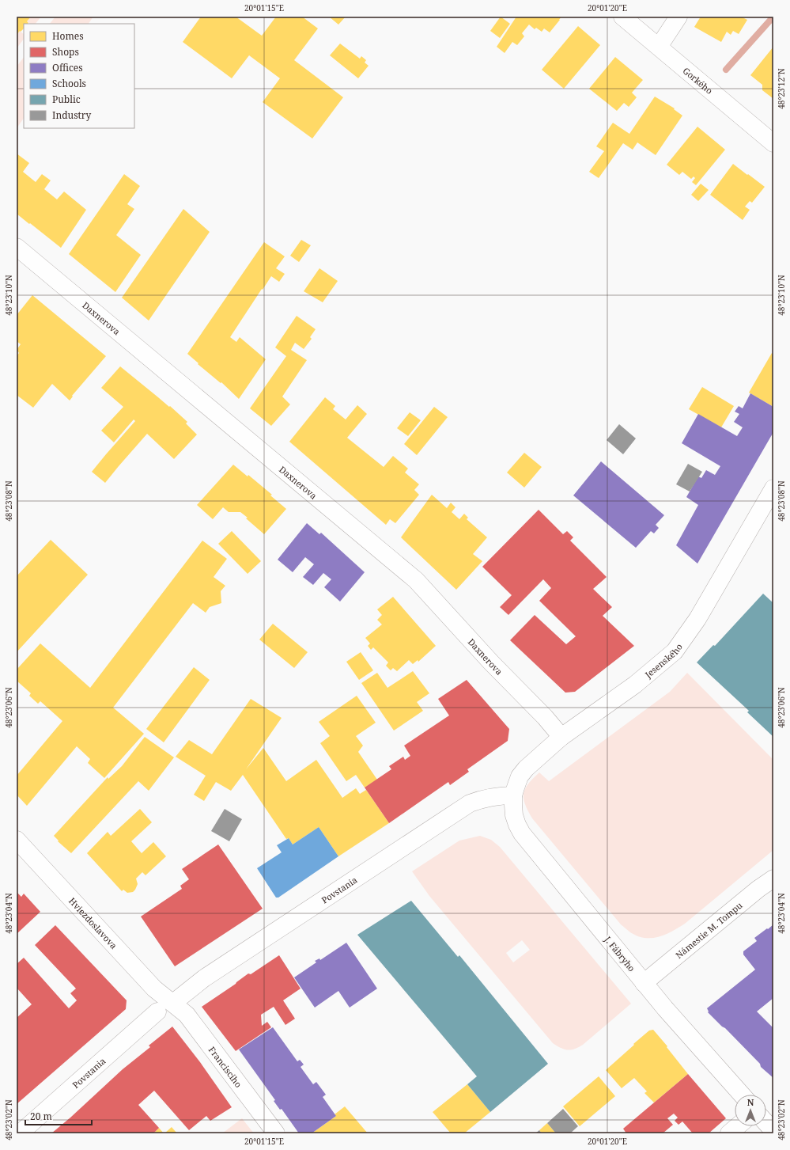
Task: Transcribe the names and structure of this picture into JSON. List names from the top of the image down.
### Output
{
  "streets": {
    "street": [
      "Gorkého",
      "Daxnerova",
      "Jesenského",
      "Povstania",
      "Hviezdoslavova",
      "Námestie M. Tompu",
      "J. Fábryho",
      "Francisciho"
    ]
  },
  "crossings": [
    ["Daxnerova", "Jesenského"],
    ["Jesenského", "Povstania"],
    ["Jesenského", "J. Fábryho"],
    ["Povstania", "Hviezdoslavova"],
    ["Povstania", "J. Fábryho"],
    ["Povstania", "Francisciho"],
    ["Hviezdoslavova", "Francisciho"],
    ["Námestie M. Tompu", "J. Fábryho"]
  ],
  "legend": [
    "Homes",
    "Shops",
    "Offices",
    "Schools",
    "Public",
    "Industry"
  ],
  "scale_bar": "20 m",
  "north": "top",
  "coordinates": [
    "20°01'15\"E",
    "20°01'20\"E",
    "48°23'12\"N",
    "48°23'10\"N",
    "48°23'08\"N",
    "48°23'06\"N",
    "48°23'04\"N",
    "48°23'02\"N"
  ]
}
